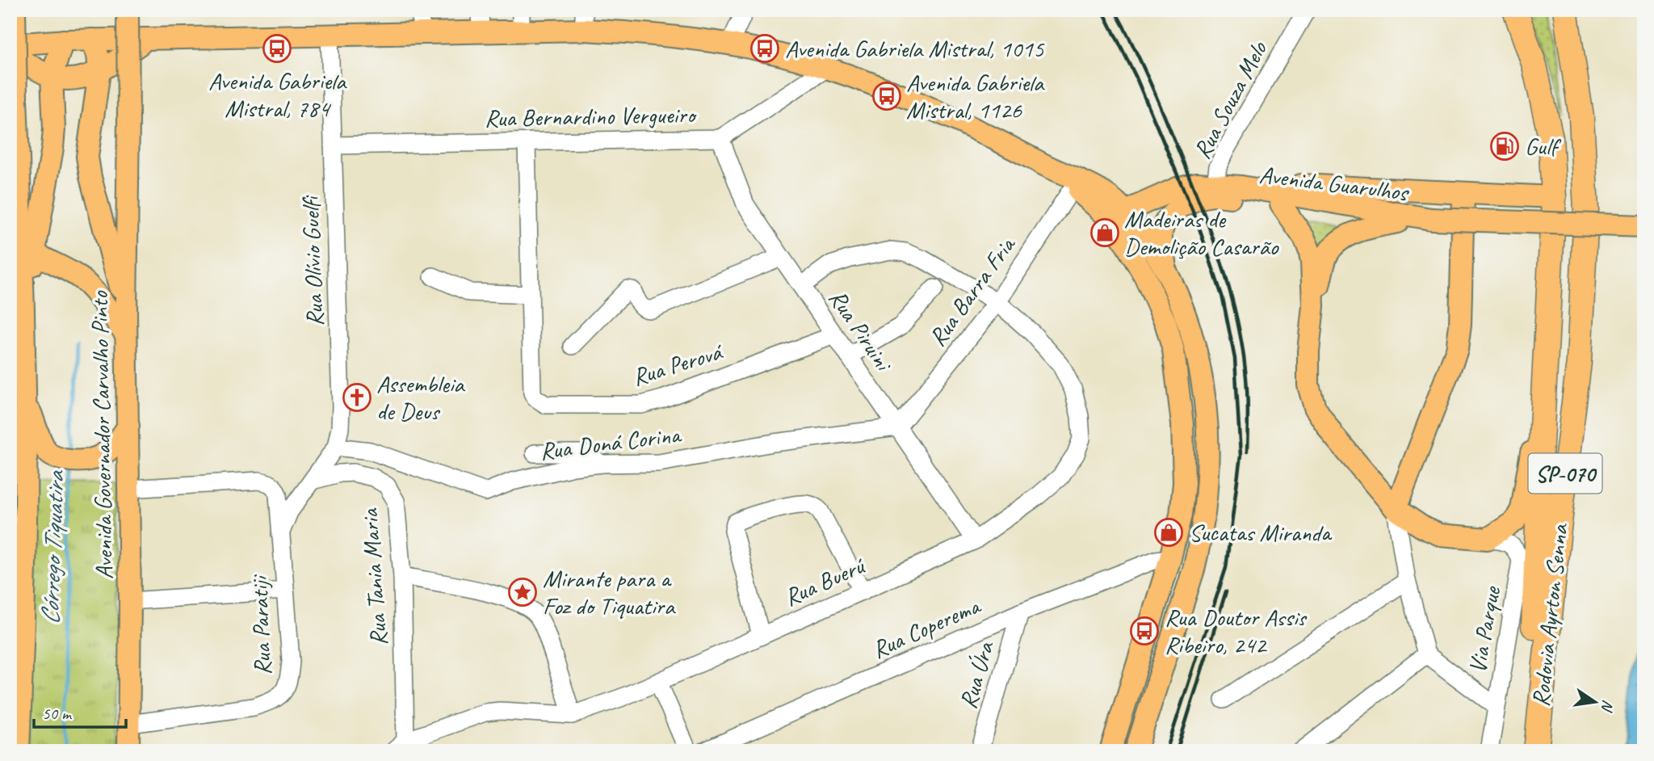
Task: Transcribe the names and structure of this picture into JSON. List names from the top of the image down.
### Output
{
  "streets": {
    "highway": ["SP-070", "Rodovia Ayrton Senna"],
    "main road": ["Avenida Guarulhos", "Avenida Governador Carvalho Pinto"],
    "street": [
      "Rua Souza Melo",
      "Rua Bernardino Vergueiro",
      "Rua Olívio Guelfi",
      "Rua Barra Fria",
      "Rua Piruini",
      "Rua Perová",
      "Rua Doná Corina",
      "Rua Tania Maria",
      "Rua Buerú",
      "Rua Paratiji",
      "Rua Coperema",
      "Via Parque",
      "Rua Úra"
    ]
  },
  "crossings": [
    ["Rua Souza Melo", "Avenida Guarulhos"],
    ["Rua Bernardino Vergueiro", "Rua Olívio Guelfi"],
    ["Rua Bernardino Vergueiro", "Rua Piruini"],
    ["Rua Olívio Guelfi", "Rua Doná Corina"],
    ["Rua Olívio Guelfi", "Rua Tania Maria"],
    ["Rua Barra Fria", "Rua Piruini"],
    ["Rua Barra Fria", "Rua Doná Corina"],
    ["Rua Barra Fria", "Rua Buerú"],
    ["Rua Piruini", "Rua Perová"],
    ["Rua Piruini", "Rua Doná Corina"],
    ["Rua Piruini", "Rua Buerú"],
    ["Avenida Governador Carvalho Pinto", "Rua Paratiji"],
    ["Rua Tania Maria", "Rua Buerú"],
    ["Rua Coperema", "Rua Úra"]
  ],
  "water": ["Córrego Tiquatira"],
  "places": {
    "bus stop": [
      "Avenida Gabriela Mistral, 784",
      "Avenida Gabriela Mistral, 1015",
      "Avenida Gabriela Mistral, 1126",
      "Rua Doutor Assis Ribeiro, 242"
    ],
    "fuel station": ["Gulf"],
    "shop": ["Madeiras de Demolição Casarão", "Sucatas Miranda"],
    "church": ["Assembleia de Deus"],
    "place": ["Mirante para a Foz do Tiquatira"]
  },
  "scale_bar": "50 m",
  "north": "right"
}
